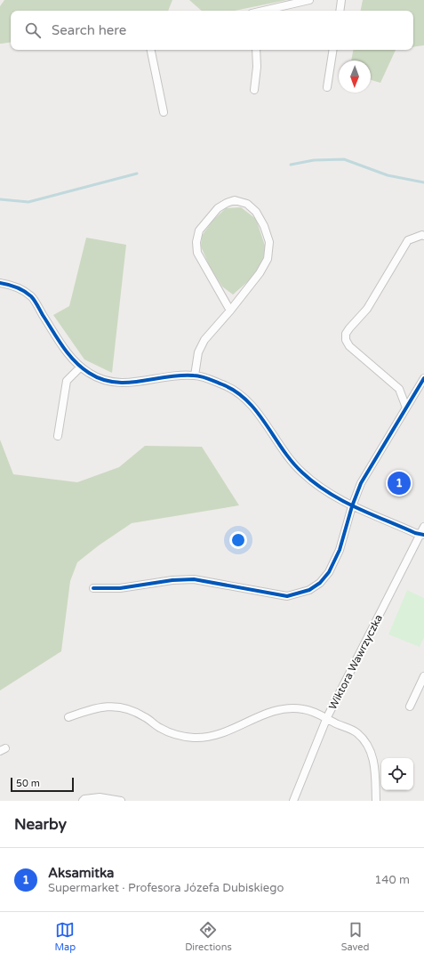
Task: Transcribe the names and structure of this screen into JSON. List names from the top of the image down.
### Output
{
  "streets": {
    "street": ["Wiktora Wawrzyczka"]
  },
  "scale_bar": "50 m",
  "north": "bottom",
  "page": {
    "search": "Search here",
    "pins": "1",
    "scale": "50 m",
    "heading": "Nearby",
    "list": [
      {
        "mark": "1",
        "name": "Aksamitka",
        "note": "Supermarket · Profesora Józefa Dubiskiego",
        "value": "140 m"
      }
    ],
    "nav": ["Map", "Directions", "Saved"]
  }
}
